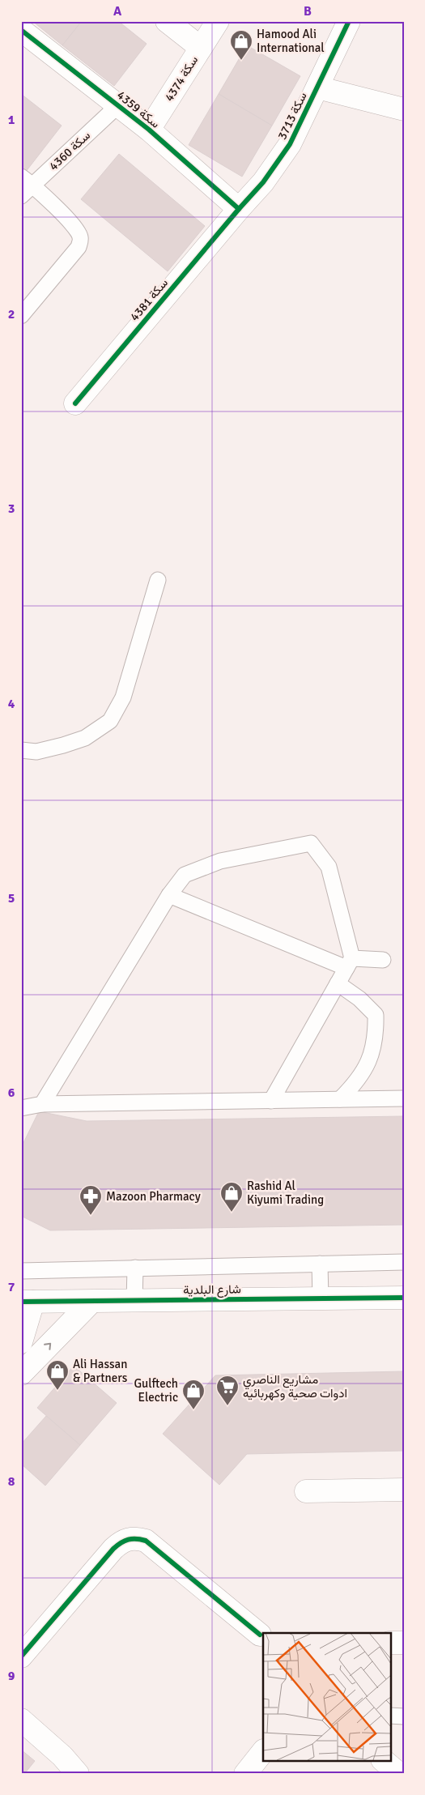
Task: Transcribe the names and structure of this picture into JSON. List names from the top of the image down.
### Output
{
  "streets": {
    "street": [
      "سكة 4374",
      "سكة 4359",
      "سكة 3713",
      "سكة 4381",
      "شارع البلدية"
    ],
    "lane": ["سكة 4360"]
  },
  "crossings": [
    ["سكة 4374", "سكة 4359"],
    ["سكة 4359", "سكة 3713"],
    ["سكة 4359", "سكة 4360"],
    ["سكة 4359", "سكة 4381"],
    ["سكة 3713", "سكة 4381"]
  ],
  "places": {
    "shop": [
      "Hamood Ali International",
      "Rashid Al Kiyumi Trading",
      "Ali Hassan & Partners",
      "Gulftech Electric"
    ],
    "pharmacy": ["Mazoon Pharmacy"],
    "supermarket": ["مشاريع الناصري ادوات صحية وكهربائيه"]
  },
  "grid": {
    "columns": ["A", "B"],
    "rows": [
      "1",
      "2",
      "3",
      "4",
      "5",
      "6",
      "7",
      "8",
      "9"
    ]
  }
}
